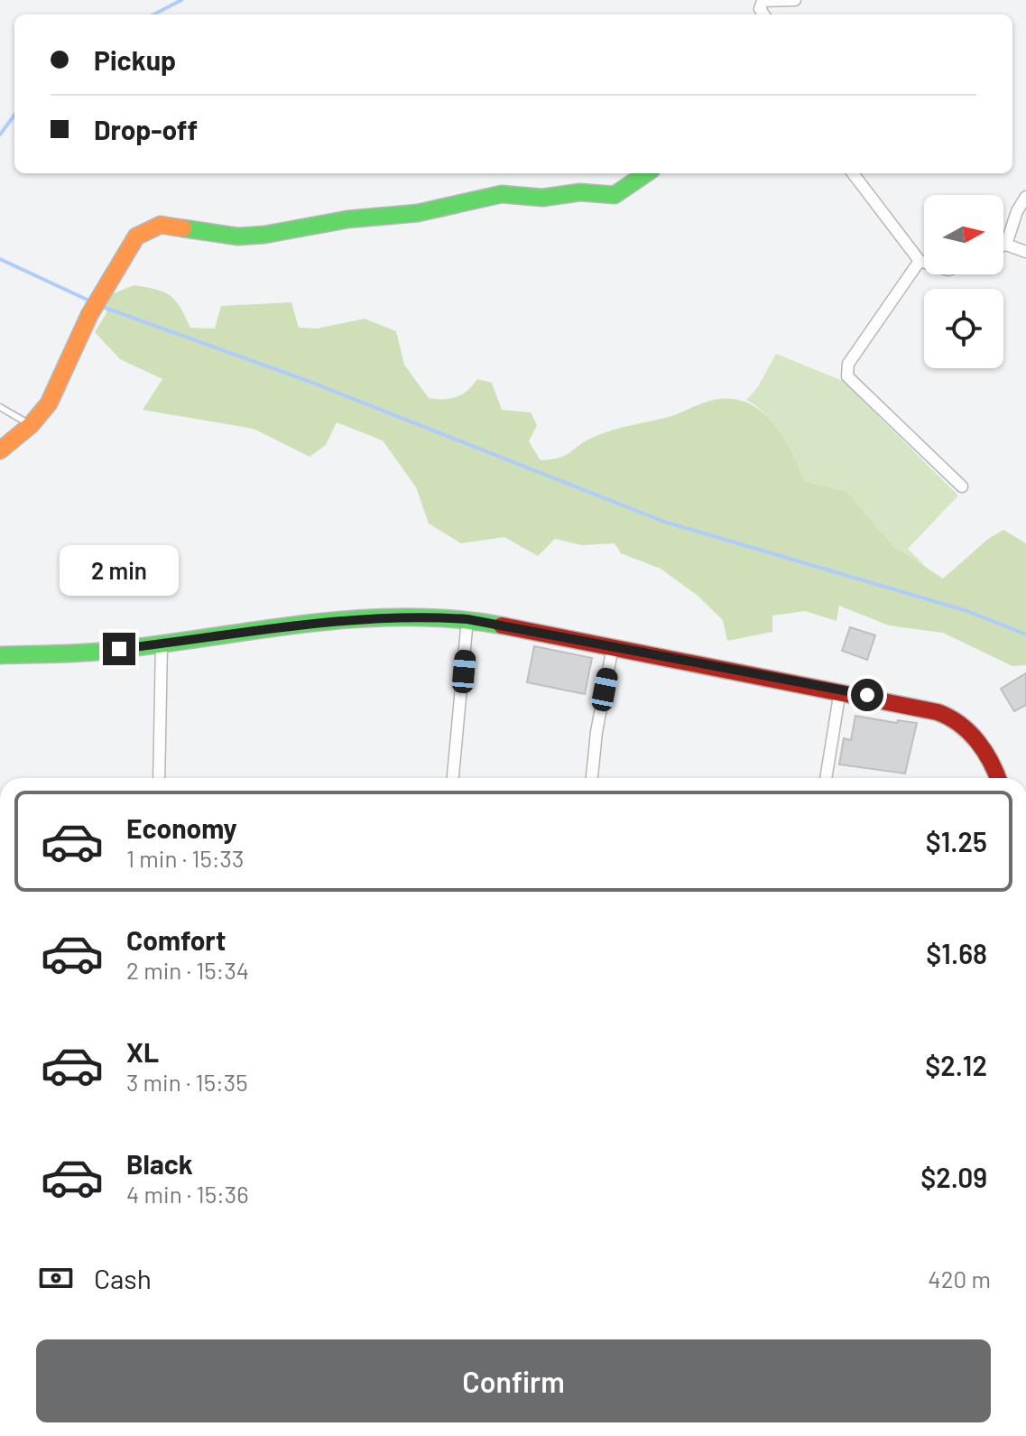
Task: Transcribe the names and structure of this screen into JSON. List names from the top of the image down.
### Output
{
  "north": "right",
  "page": {
    "banner": ["Pickup", "Drop-off"],
    "bubble": "2 min",
    "list": [
      {
        "name": "Economy",
        "note": "1 min · 15:33",
        "value": "$1.25"
      },
      {
        "name": "Comfort",
        "note": "2 min · 15:34",
        "value": "$1.68"
      },
      {
        "name": "XL",
        "note": "3 min · 15:35",
        "value": "$2.12"
      },
      {
        "name": "Black",
        "note": "4 min · 15:36",
        "value": "$2.09"
      }
    ],
    "pay": ["Cash", "420 m"],
    "buttons": "Confirm"
  }
}
